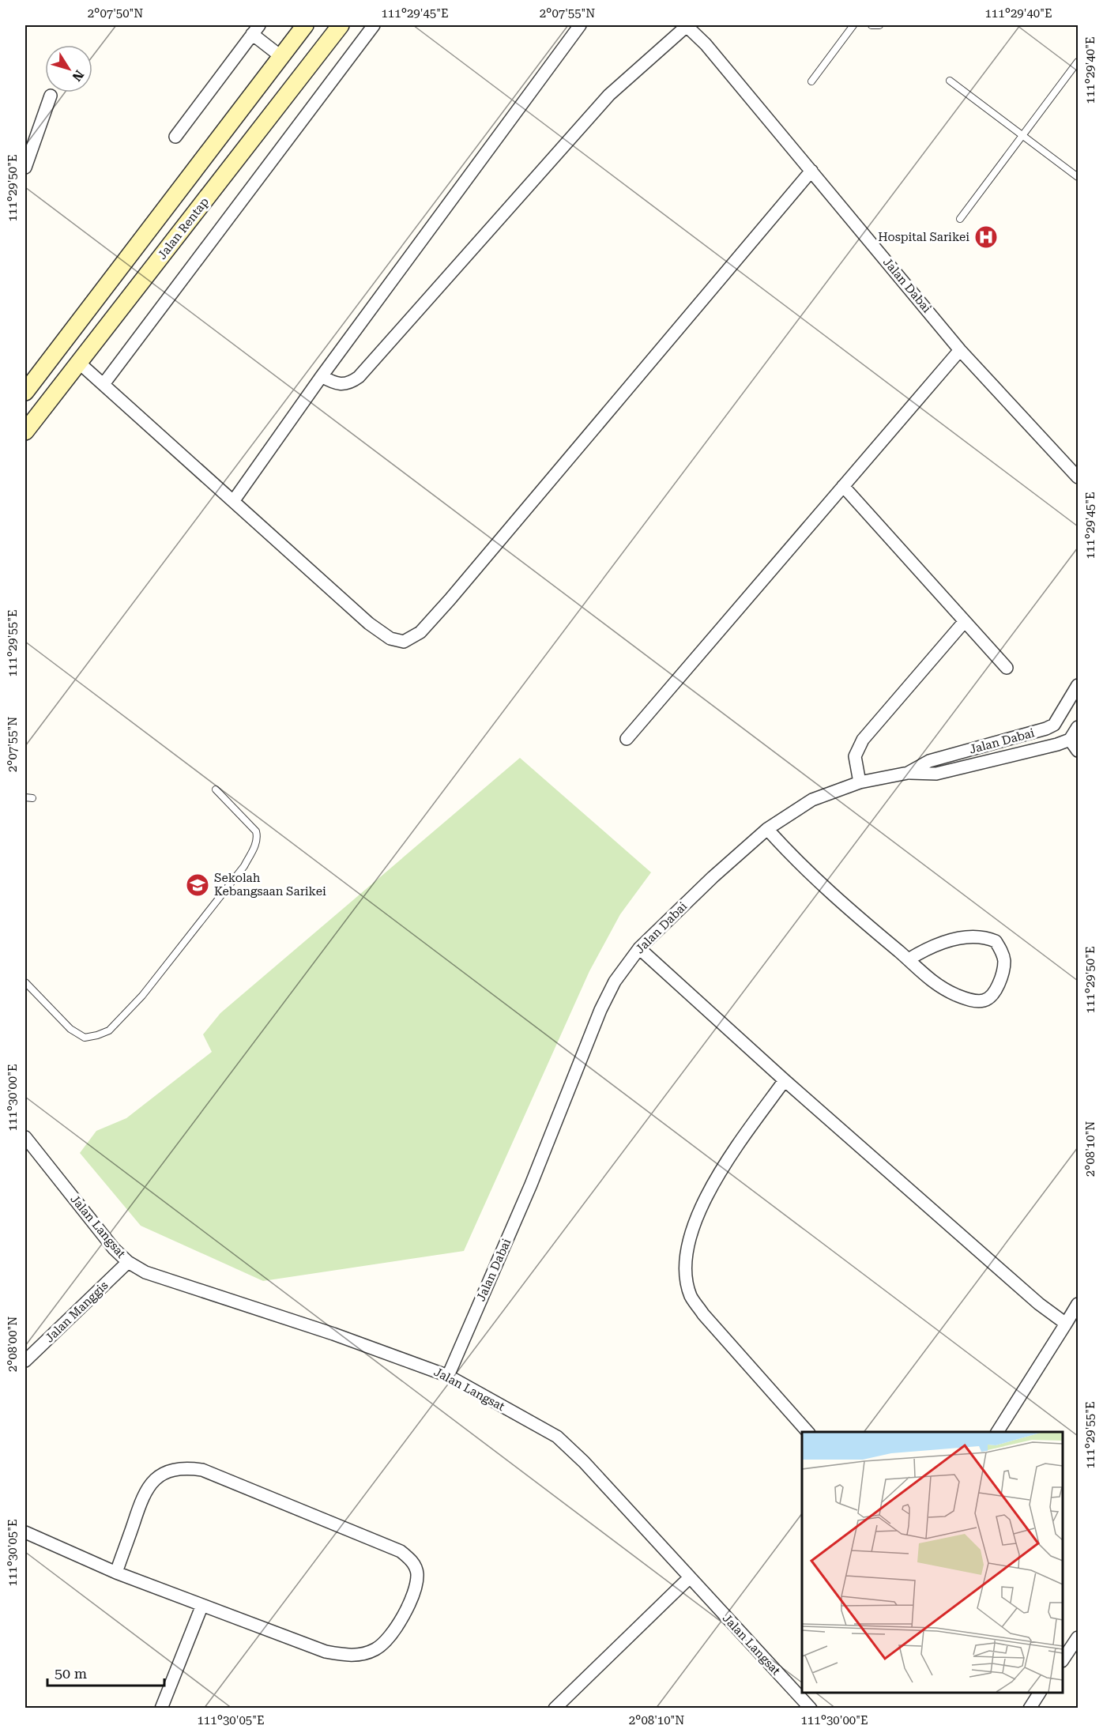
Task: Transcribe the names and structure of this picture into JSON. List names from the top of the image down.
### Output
{
  "streets": {
    "main road": ["Jalan Rentap"],
    "street": ["Jalan Dabai", "Jalan Langsat", "Jalan Manggis"]
  },
  "crossings": [
    ["Jalan Dabai", "Jalan Langsat"],
    ["Jalan Langsat", "Jalan Manggis"]
  ],
  "places": {
    "hospital": ["Hospital Sarikei"],
    "school or university": ["Sekolah Kebangsaan Sarikei"]
  },
  "scale_bar": "50 m",
  "north": "bottom right",
  "coordinates": [
    "2°07'50\"N",
    "111°29'45\"E",
    "2°07'55\"N",
    "111°29'40\"E",
    "111°29'50\"E",
    "111°29'55\"E",
    "111°30'00\"E",
    "2°08'10\"N",
    "2°08'00\"N",
    "111°30'05\"E"
  ]
}
